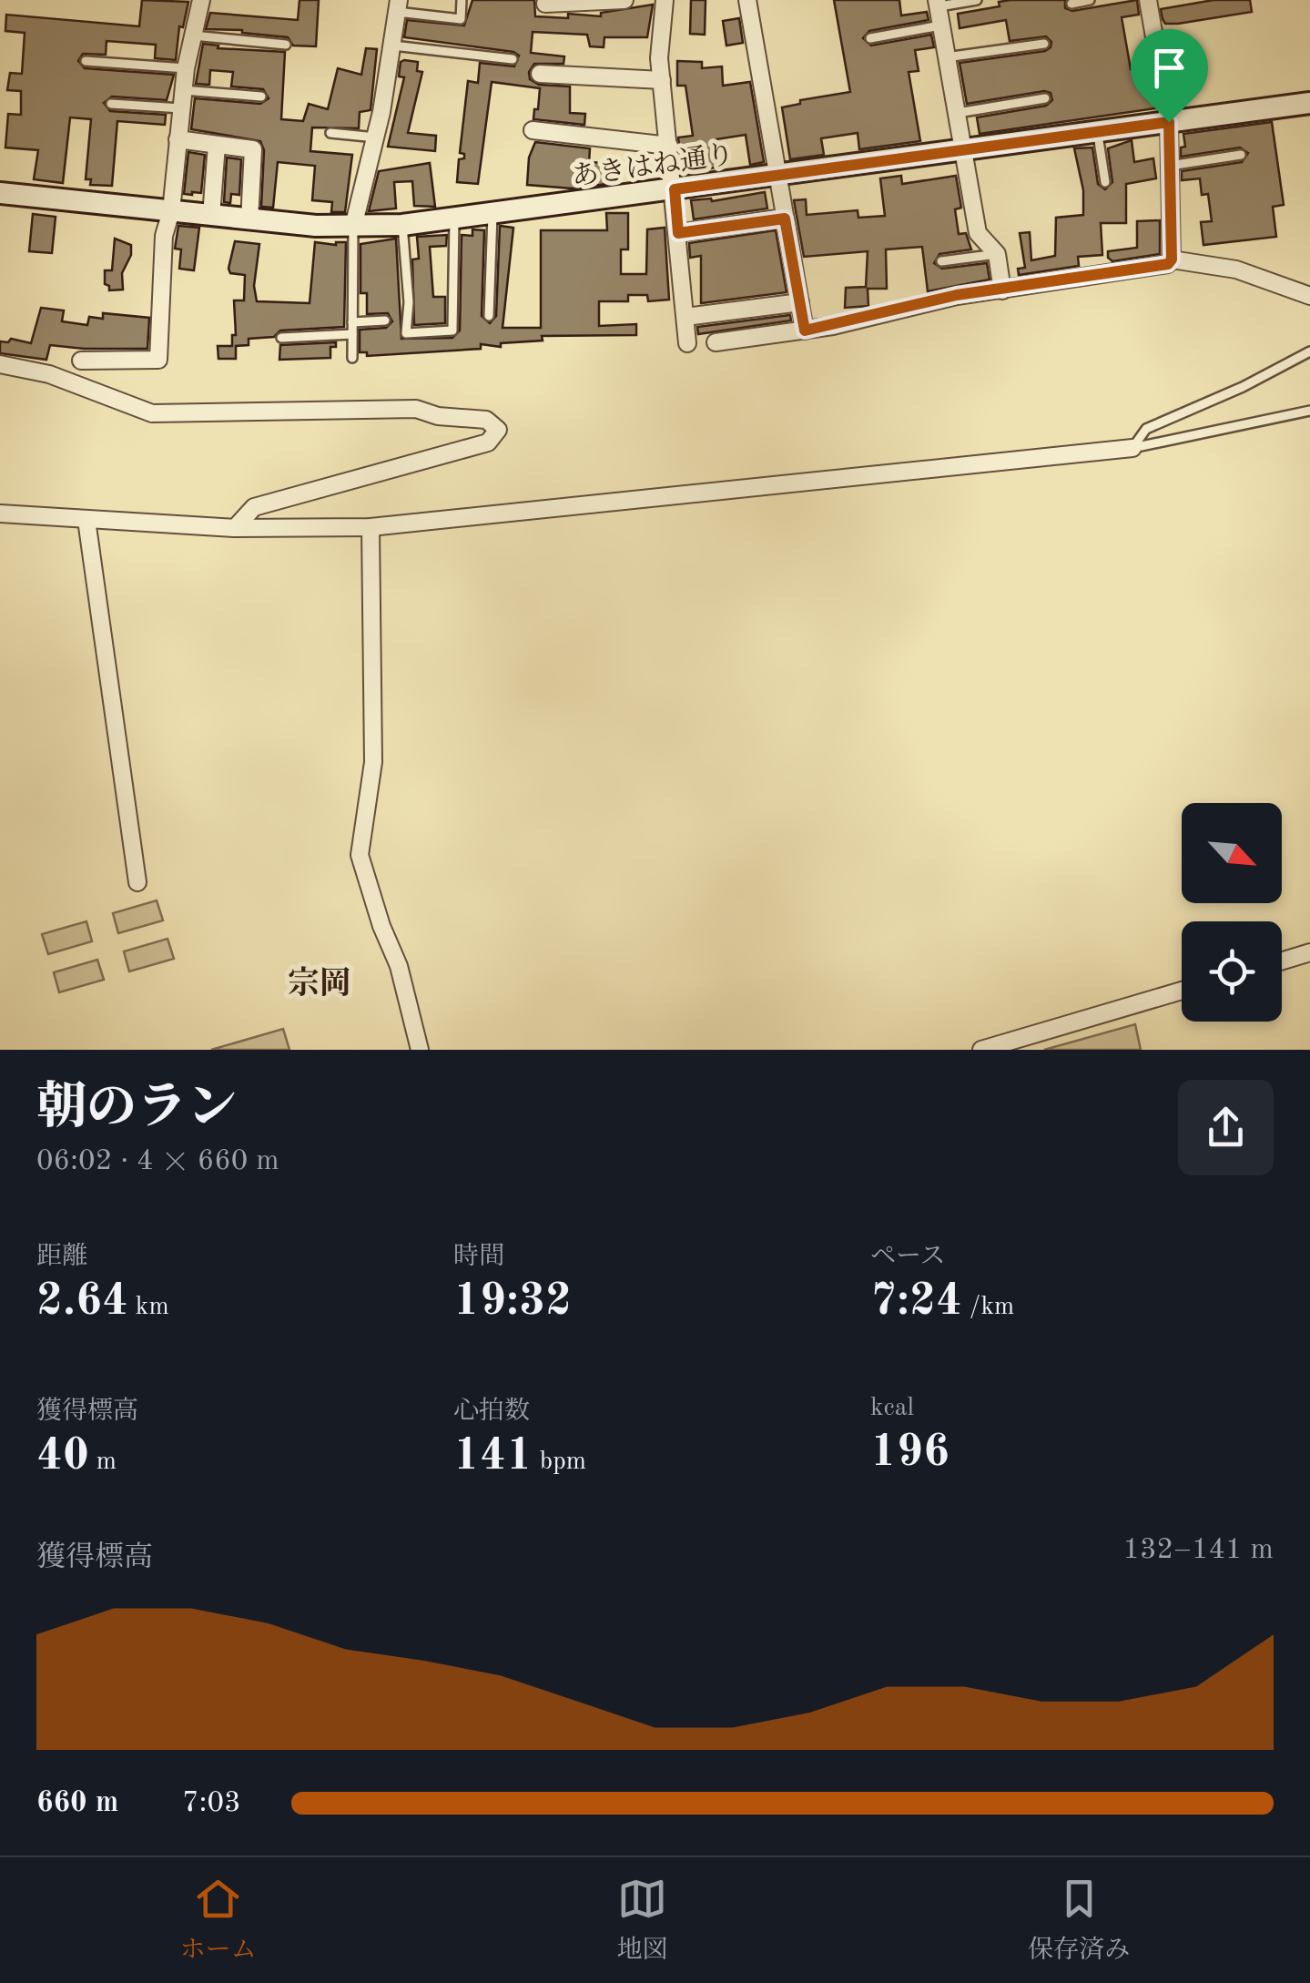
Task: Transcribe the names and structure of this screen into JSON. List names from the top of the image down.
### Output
{
  "streets": {
    "street": ["あきはね通り"]
  },
  "districts": ["宗岡"],
  "north": "bottom right",
  "page": {
    "heading": ["朝のラン", "06:02 · 4 × 660 m"],
    "stats": [
      ["距離", "2.64 km"],
      ["時間", "19:32"],
      ["ペース", "7:24 /km"],
      ["獲得標高", "40 m"],
      ["心拍数", "141 bpm"],
      ["kcal", "196"]
    ],
    "chart": ["獲得標高", "132–141 m"],
    "list": [
      {
        "name": "660 m",
        "note": "7:03"
      }
    ],
    "tabs": ["ホーム", "地図", "保存済み"]
  }
}
